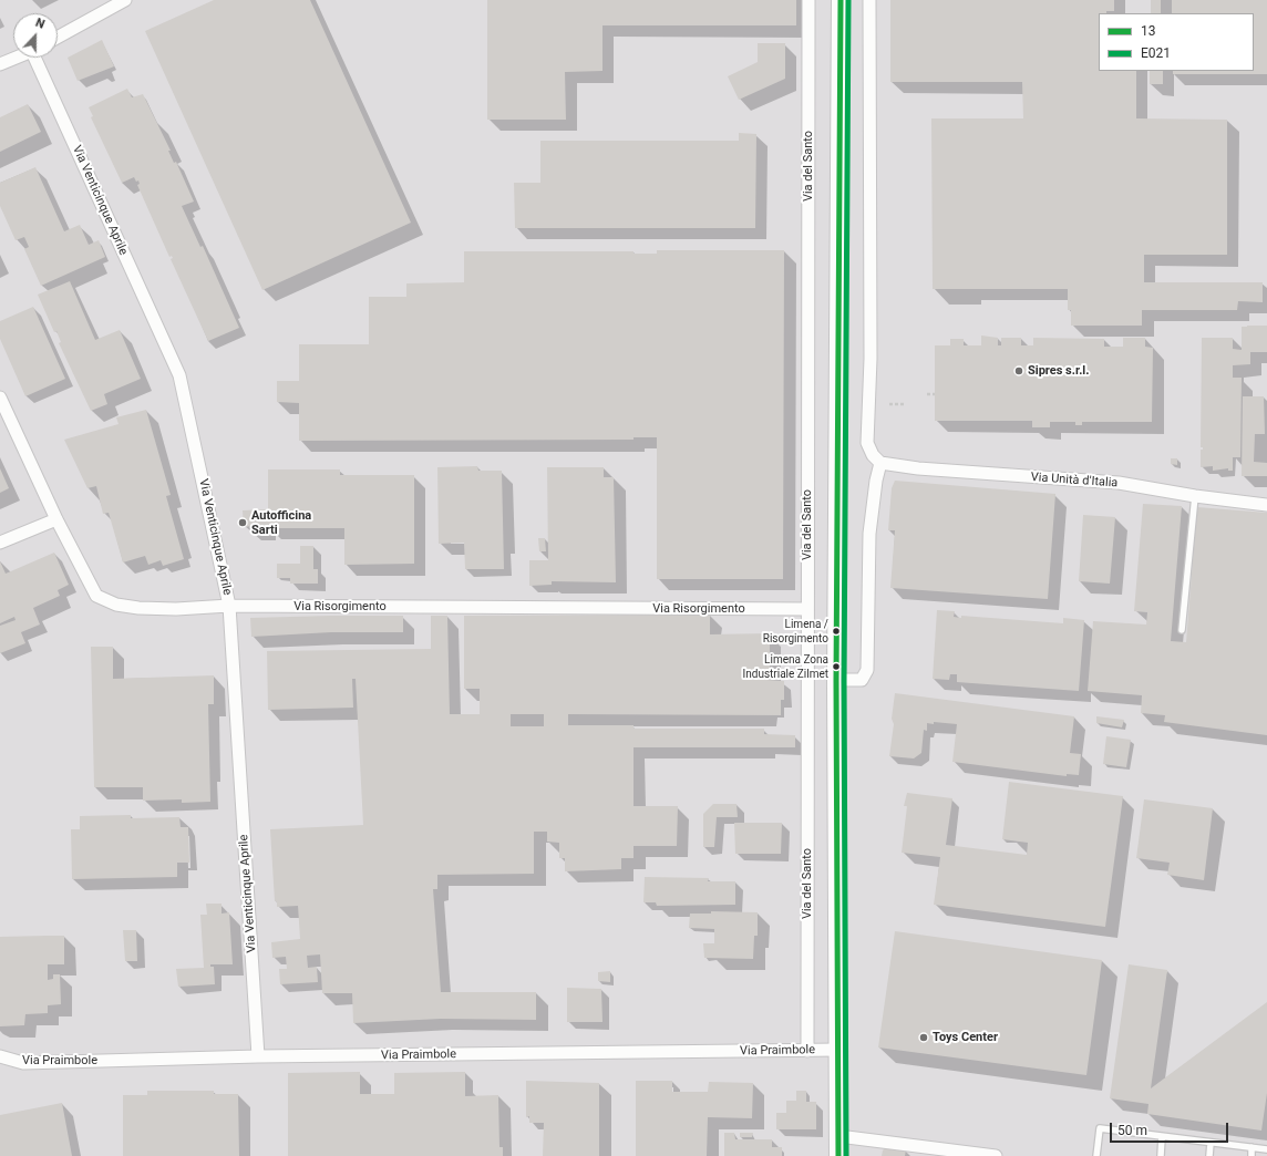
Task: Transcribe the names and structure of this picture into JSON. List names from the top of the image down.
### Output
{
  "streets": {
    "street": [
      "Via del Santo",
      "Via Venticinque Aprile",
      "Via Unità d'Italia",
      "Via Risorgimento",
      "Via Praimbole"
    ]
  },
  "crossings": [
    ["Via del Santo", "Via Risorgimento"],
    ["Via del Santo", "Via Praimbole"],
    ["Via Venticinque Aprile", "Via Risorgimento"],
    ["Via Venticinque Aprile", "Via Praimbole"]
  ],
  "places": [
    "Sipres s.r.l.",
    "Autofficina Sarti",
    "Limena / Risorgimento",
    "Limena Zona Industriale Zilmet",
    "Toys Center"
  ],
  "lines": ["transit line 13", "transit line E021"],
  "legend": ["13", "E021"],
  "scale_bar": "50 m",
  "north": "top"
}
